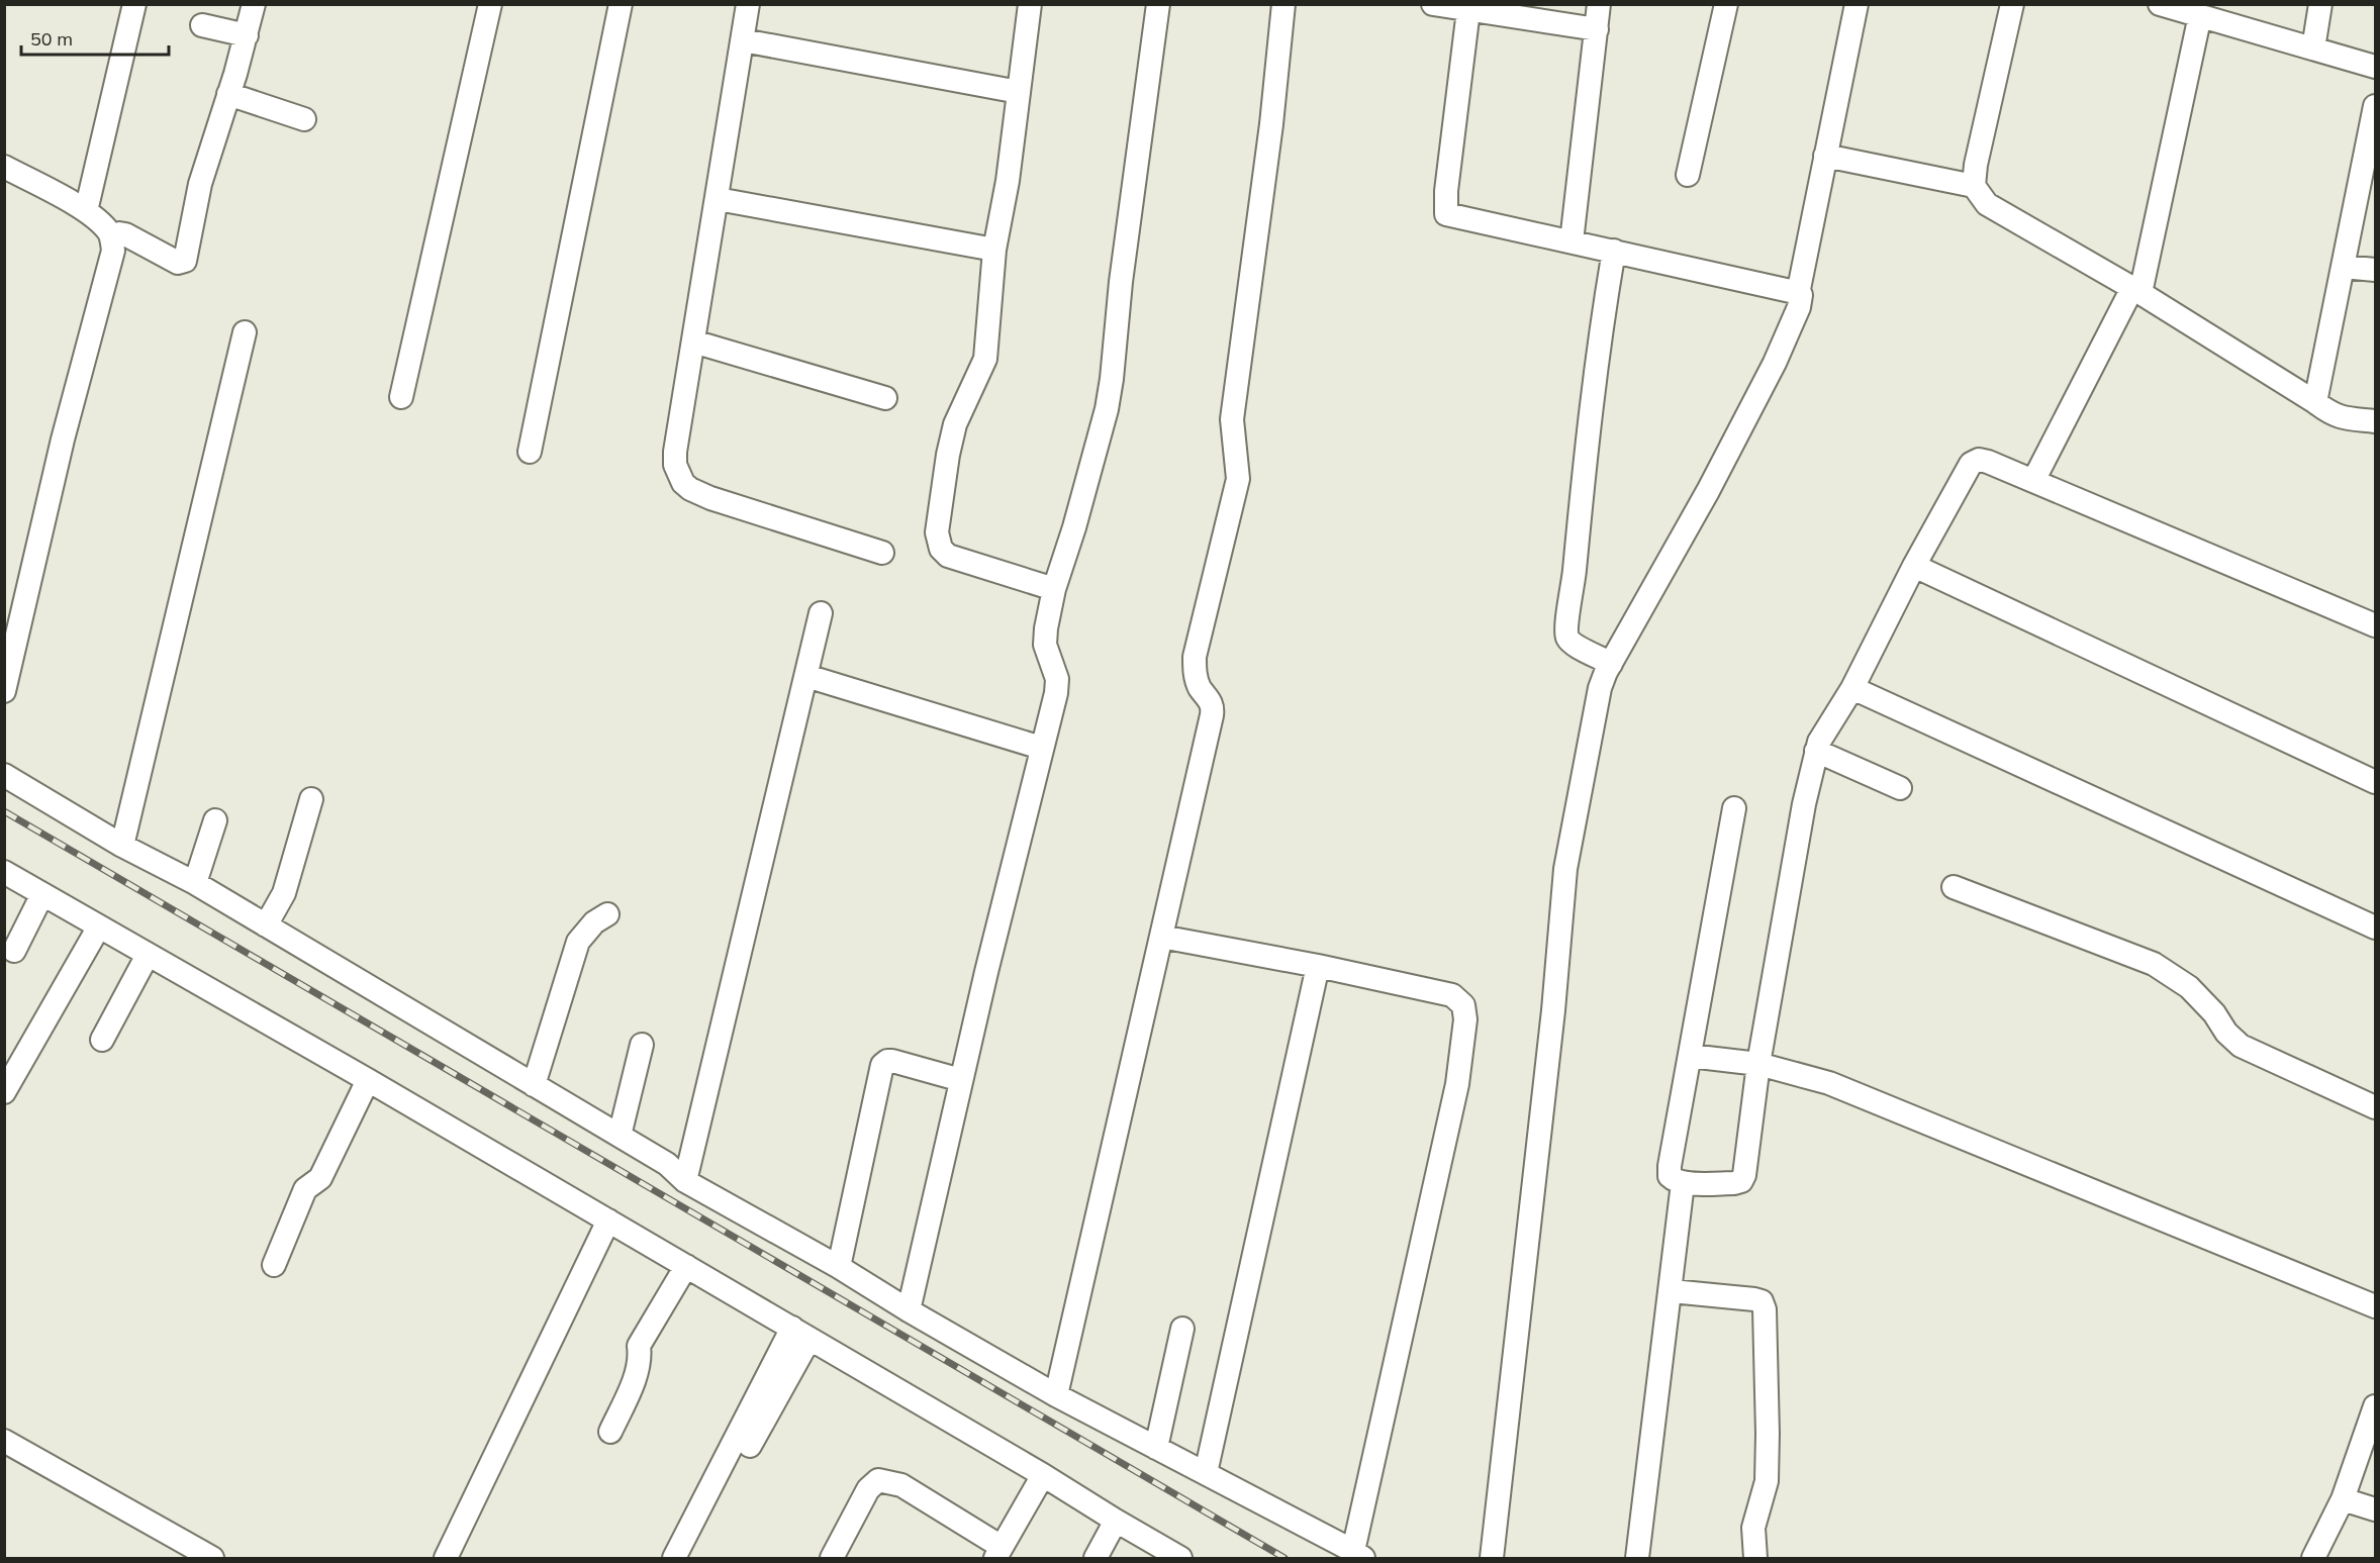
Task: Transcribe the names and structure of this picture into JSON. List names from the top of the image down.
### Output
{
  "scale_bar": "50 m"
}
